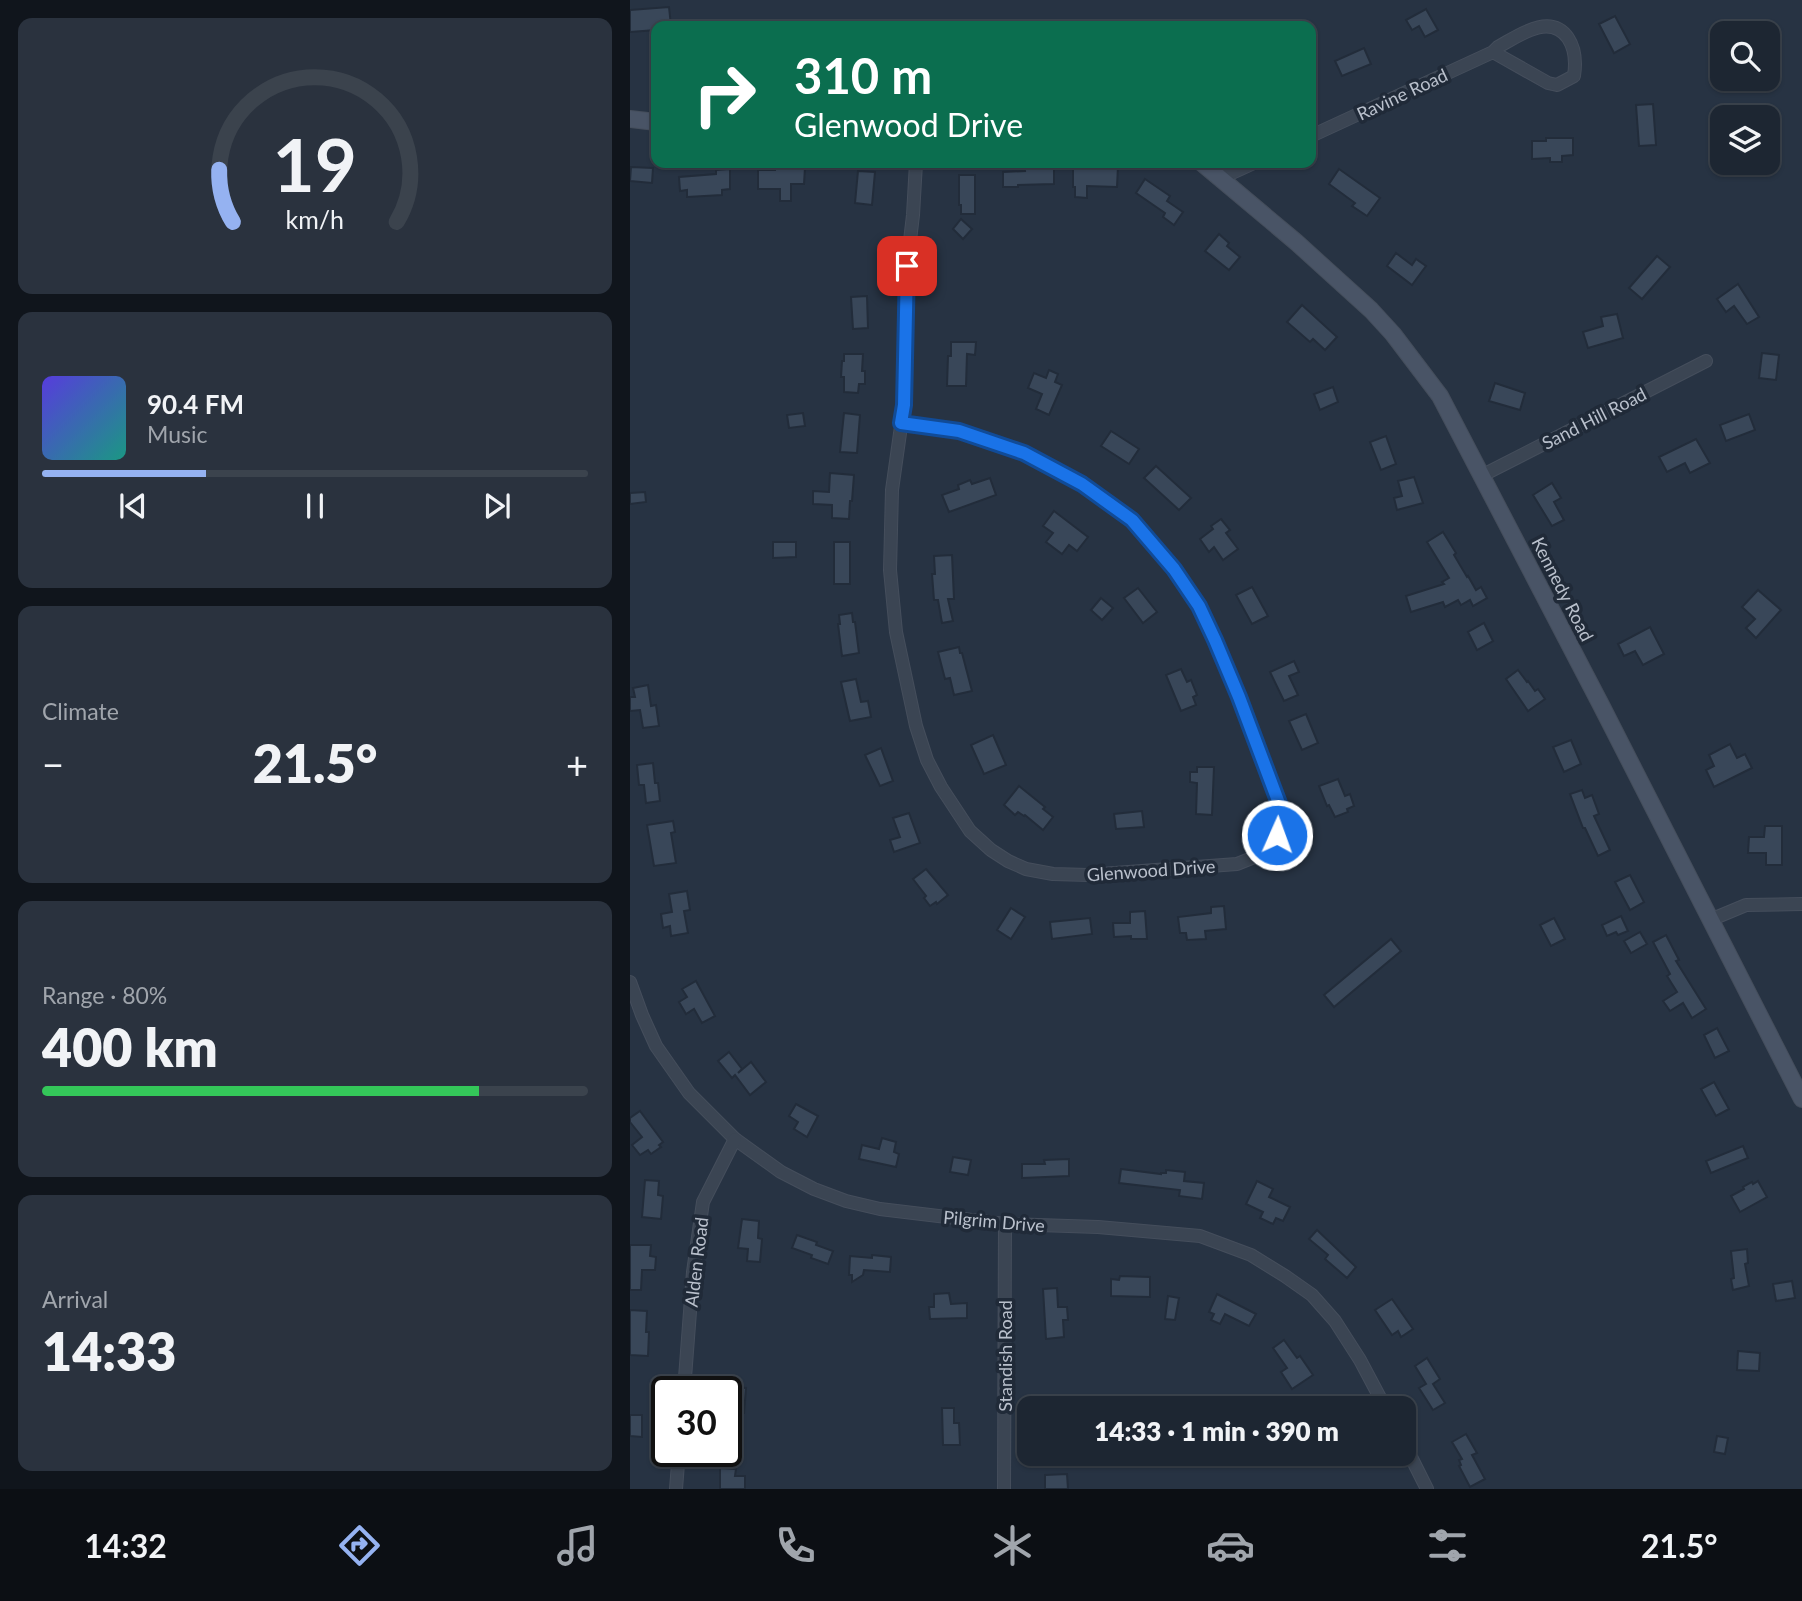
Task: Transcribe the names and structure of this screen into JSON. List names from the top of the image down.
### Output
{
  "streets": {
    "street": [
      "Ravine Road",
      "Sand Hill Road",
      "Kennedy Road",
      "Glenwood Drive",
      "Pilgrim Drive",
      "Alden Road",
      "Standish Road"
    ]
  },
  "crossings": [
    ["Sand Hill Road", "Kennedy Road"],
    ["Pilgrim Drive", "Alden Road"],
    ["Pilgrim Drive", "Standish Road"]
  ],
  "page": {
    "turn": ["310 m", "Glenwood Drive"],
    "song": ["90.4 FM", "Music"],
    "tile": [
      "Climate",
      ["Range · 80%", "400 km"],
      ["Arrival", "14:33"]
    ],
    "heat": ["−", "21.5°", "+"],
    "limit": "30",
    "trip": "14:33 · 1 min · 390 m",
    "tabs": ["14:32", "21.5°"],
    "gauge": ["19", "km/h"]
  }
}
